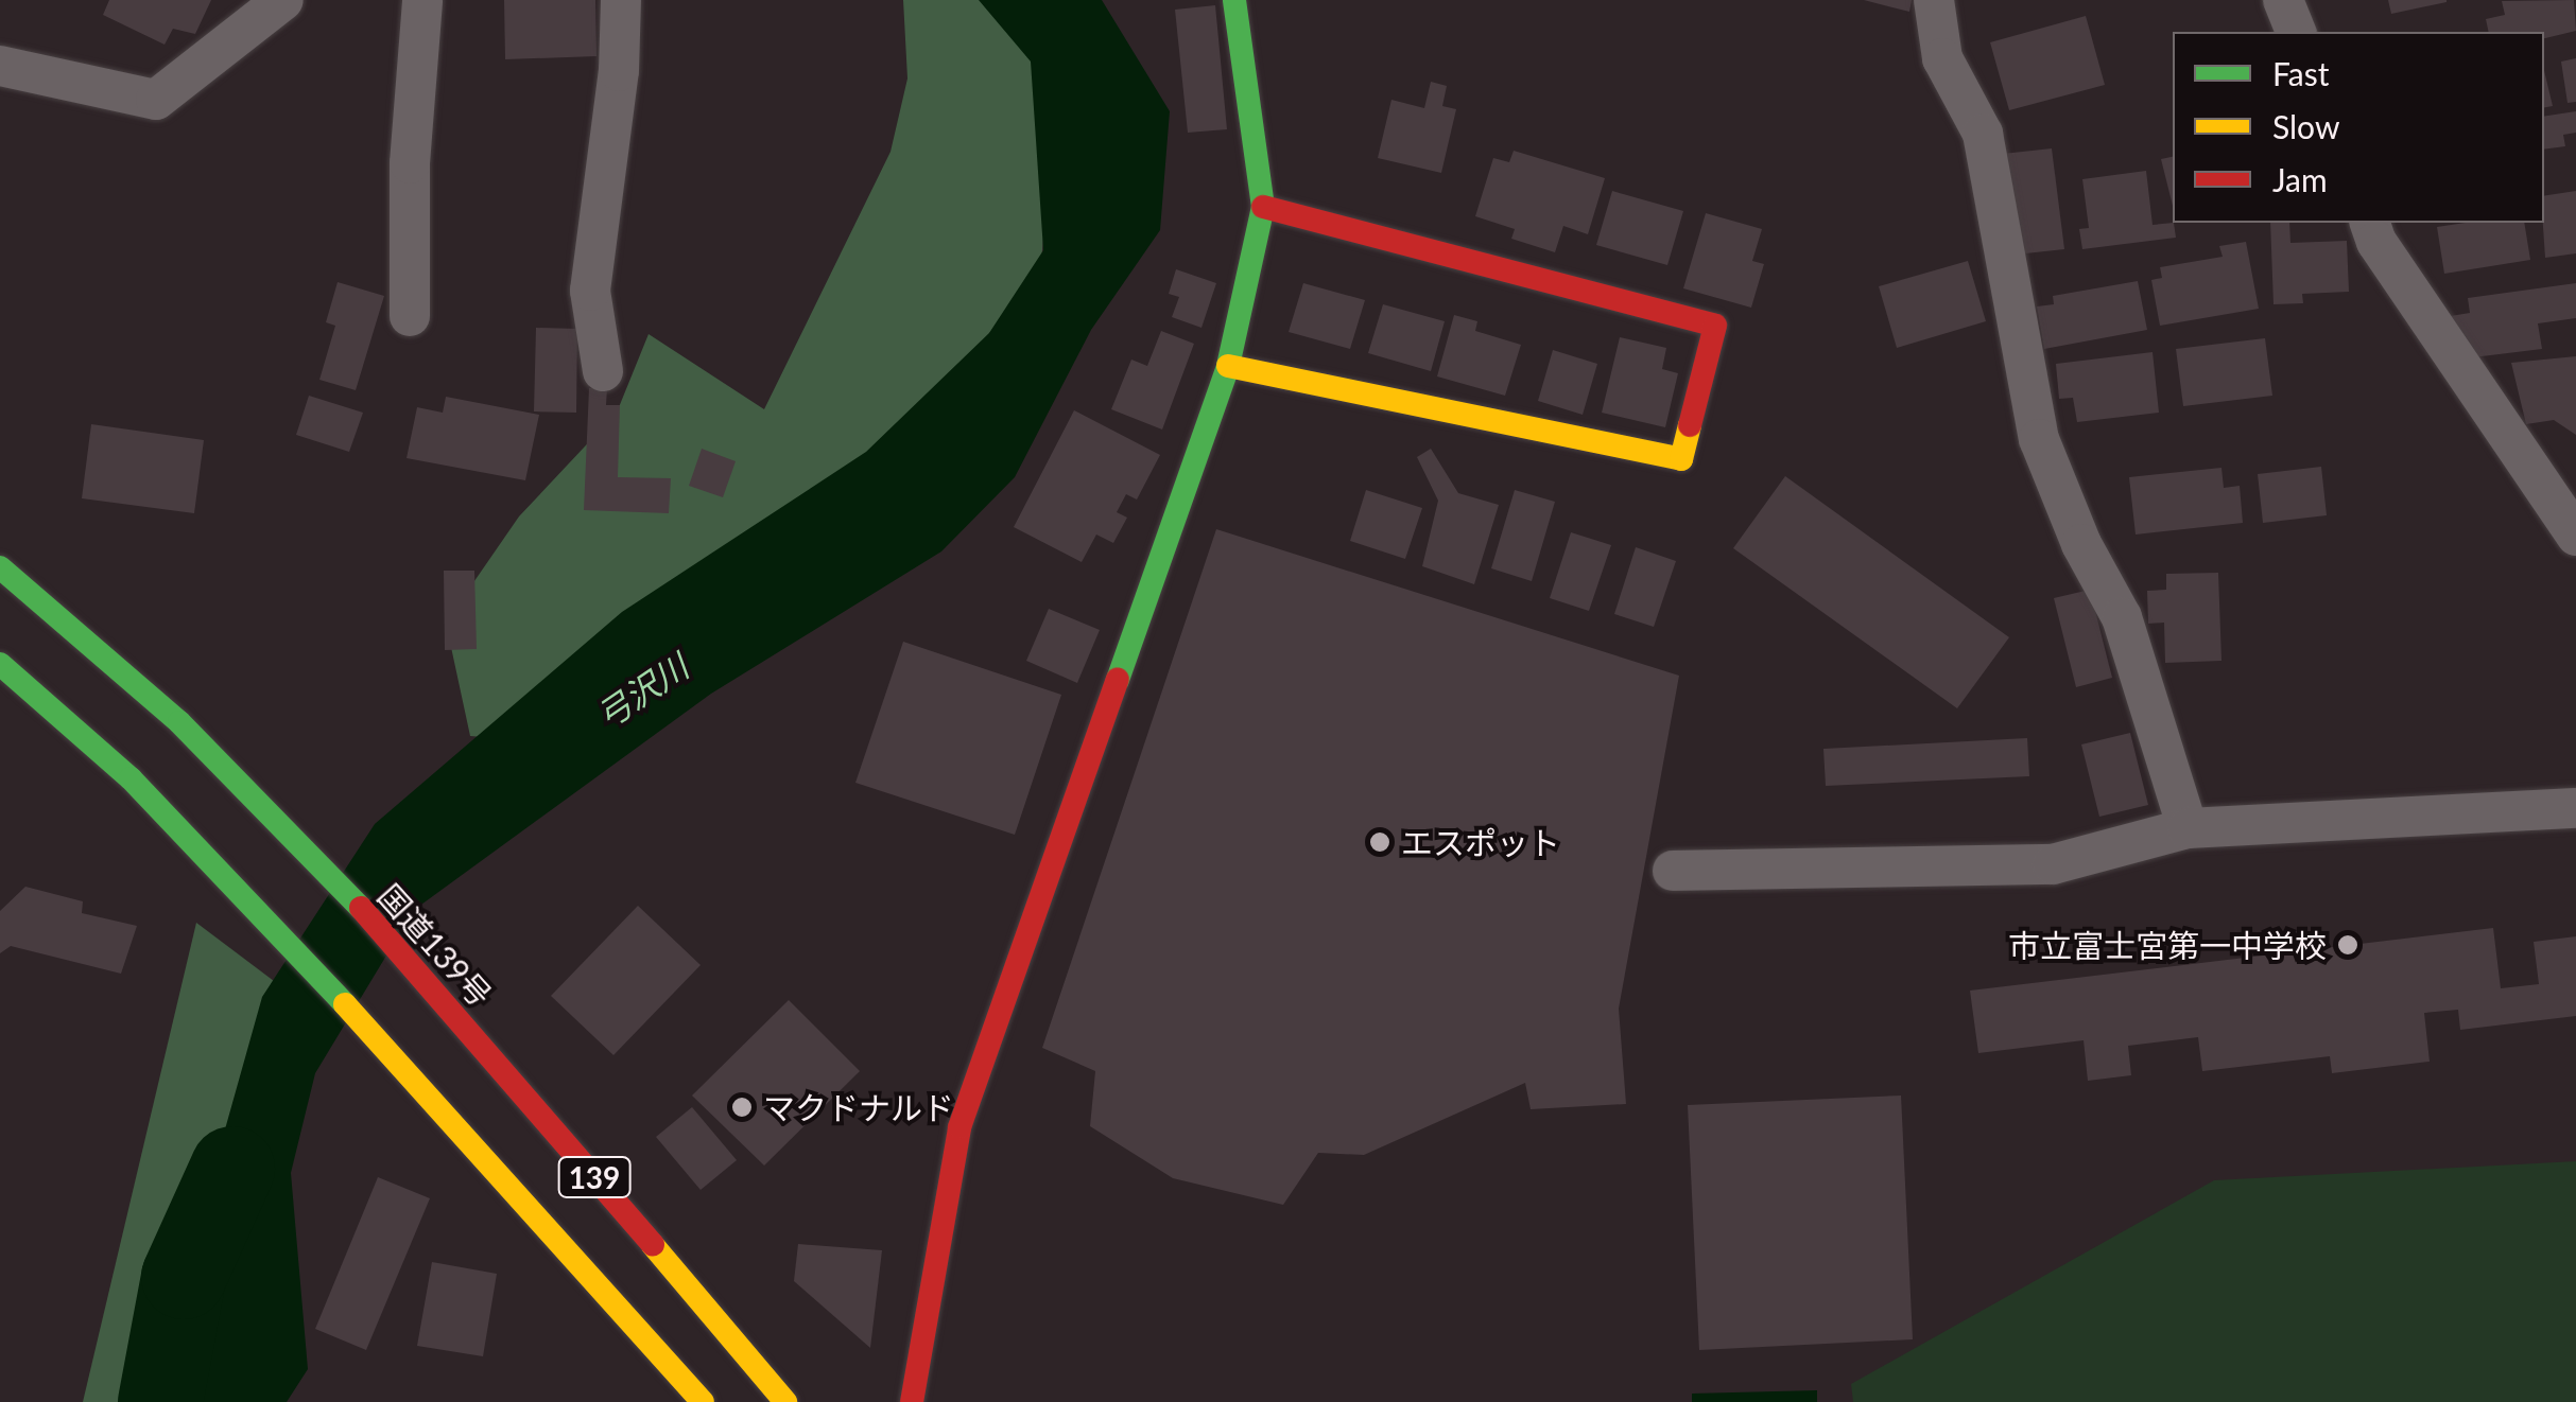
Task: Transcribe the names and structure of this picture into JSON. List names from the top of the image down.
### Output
{
  "streets": {
    "main road": ["国道139号", "139"]
  },
  "water": ["弓沢川"],
  "places": ["エスポット", "市立富士宮第一中学校", "マクドナルド"],
  "legend": ["Fast", "Slow", "Jam"]
}
